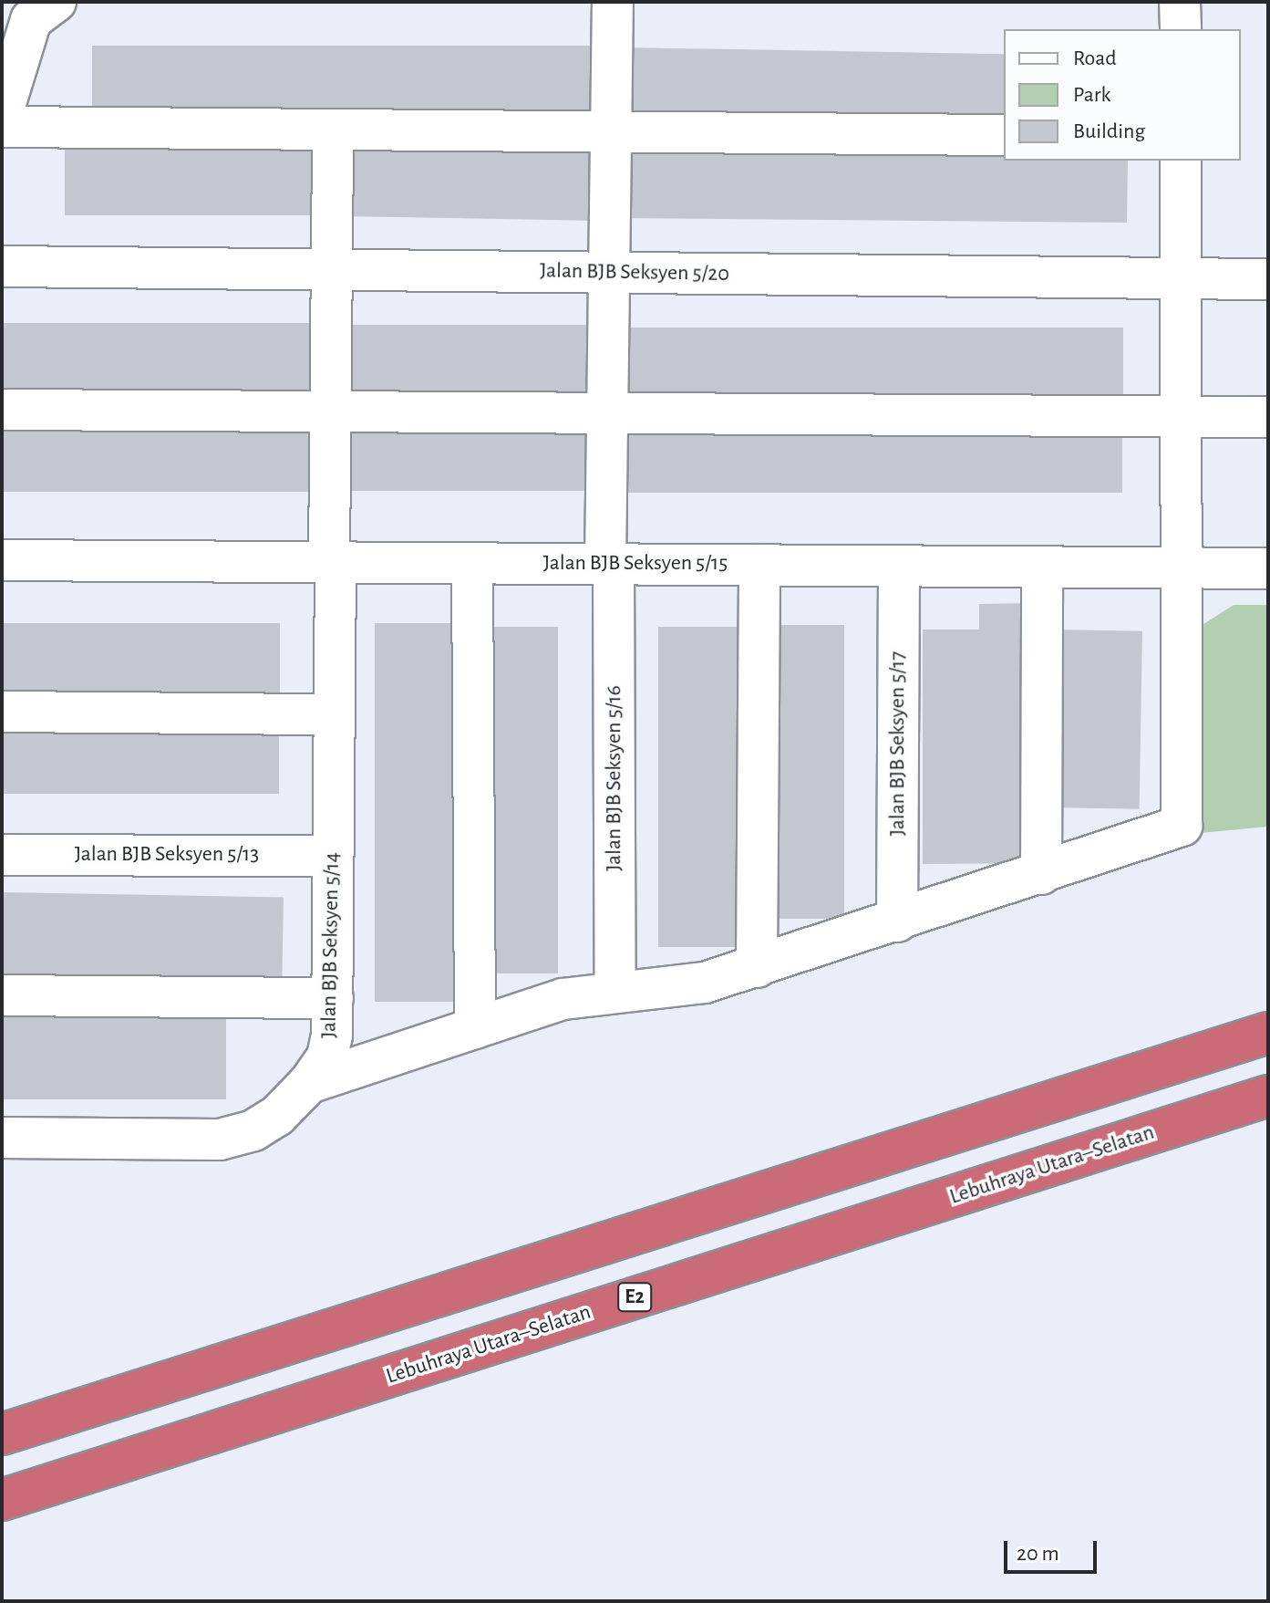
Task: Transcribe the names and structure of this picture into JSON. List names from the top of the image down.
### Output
{
  "streets": {
    "highway": ["Lebuhraya Utara–Selatan", "E2"],
    "street": [
      "Jalan BJB Seksyen 5/20",
      "Jalan BJB Seksyen 5/15",
      "Jalan BJB Seksyen 5/17",
      "Jalan BJB Seksyen 5/16",
      "Jalan BJB Seksyen 5/13",
      "Jalan BJB Seksyen 5/14"
    ]
  },
  "crossings": [
    ["Jalan BJB Seksyen 5/20", "Jalan BJB Seksyen 5/16"],
    ["Jalan BJB Seksyen 5/20", "Jalan BJB Seksyen 5/14"],
    ["Jalan BJB Seksyen 5/15", "Jalan BJB Seksyen 5/17"],
    ["Jalan BJB Seksyen 5/15", "Jalan BJB Seksyen 5/16"],
    ["Jalan BJB Seksyen 5/15", "Jalan BJB Seksyen 5/14"],
    ["Jalan BJB Seksyen 5/13", "Jalan BJB Seksyen 5/14"]
  ],
  "legend": ["Road", "Park", "Building"],
  "scale_bar": "20 m"
}
